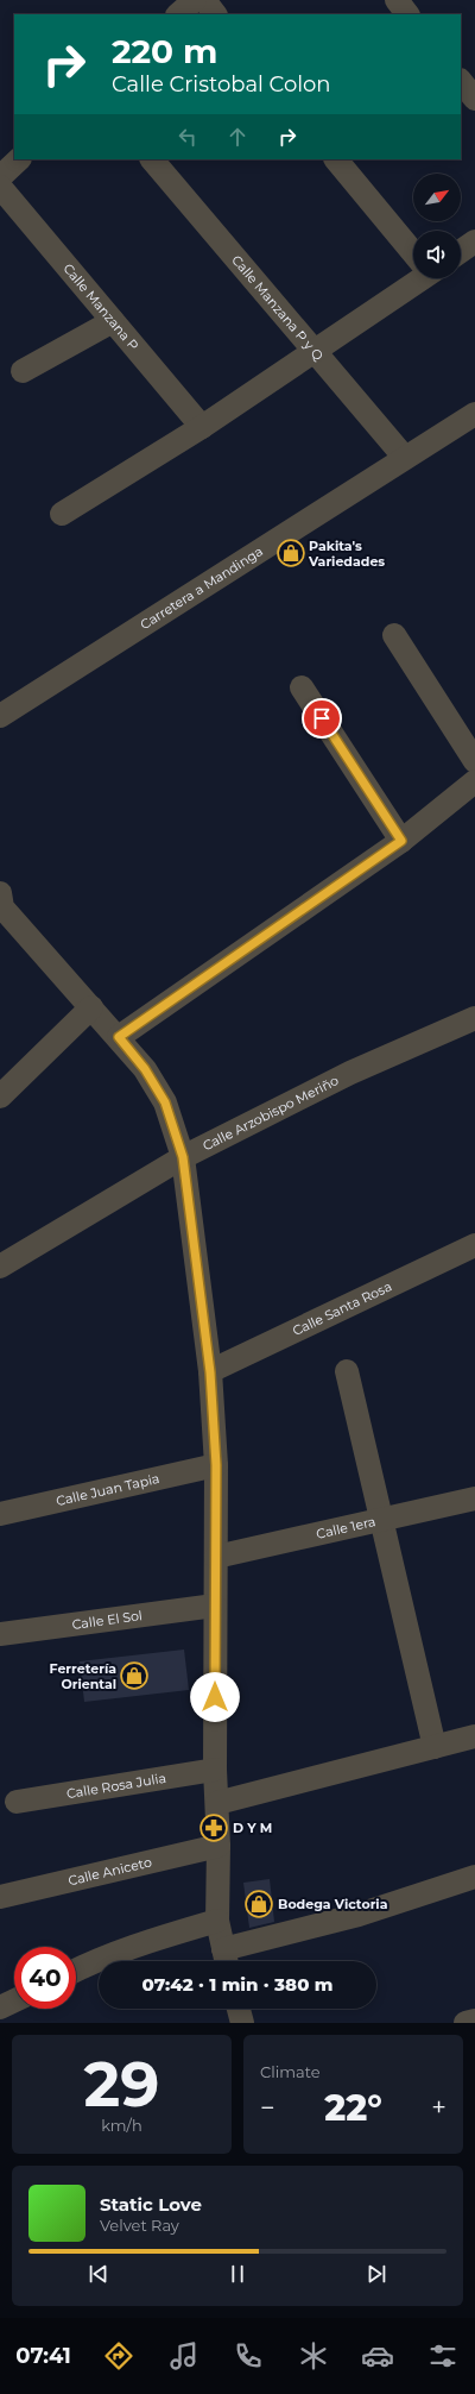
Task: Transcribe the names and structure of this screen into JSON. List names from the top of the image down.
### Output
{
  "streets": {
    "street": [
      "Calle Manzana P",
      "Calle Manzana P y Q",
      "Carretera a Mandinga",
      "Calle Arzobispo Meriño",
      "Calle Santa Rosa",
      "Calle Juan Tapia",
      "Calle 1era",
      "Calle El Sol",
      "Calle Rosa Julia",
      "Calle Aniceto"
    ]
  },
  "crossings": [
    ["Calle Manzana P y Q", "Carretera a Mandinga"]
  ],
  "places": {
    "shop": ["Pakita's Variedades", "Ferretería Oriental", "Bodega Victoria"],
    "pharmacy": ["D Y M"]
  },
  "north": "top right",
  "page": {
    "turn": ["220 m", "Calle Cristobal Colon"],
    "limit": "40",
    "trip": "07:42 · 1 min · 380 m",
    "tile": [
      ["29", "km/h"],
      "Climate"
    ],
    "heat": ["−", "22°", "+"],
    "song": ["Static Love", "Velvet Ray"],
    "tabs": "07:41"
  }
}
